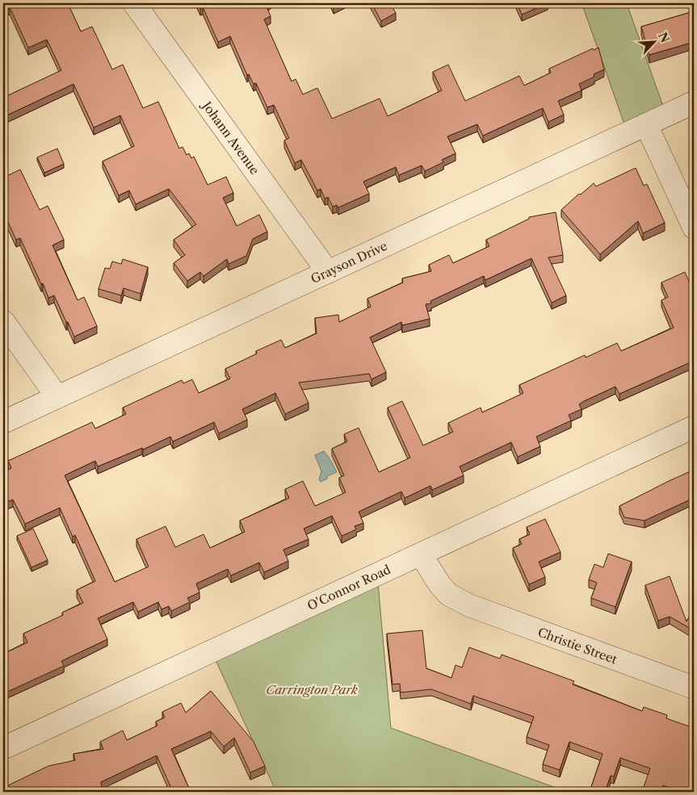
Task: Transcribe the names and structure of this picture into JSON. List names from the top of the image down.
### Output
{
  "streets": {
    "street": [
      "Johann Avenue",
      "Grayson Drive",
      "O'Connor Road",
      "Christie Street"
    ]
  },
  "crossings": [
    ["Johann Avenue", "Grayson Drive"],
    ["O'Connor Road", "Christie Street"]
  ],
  "parks": ["Carrington Park"],
  "north": "top right"
}
